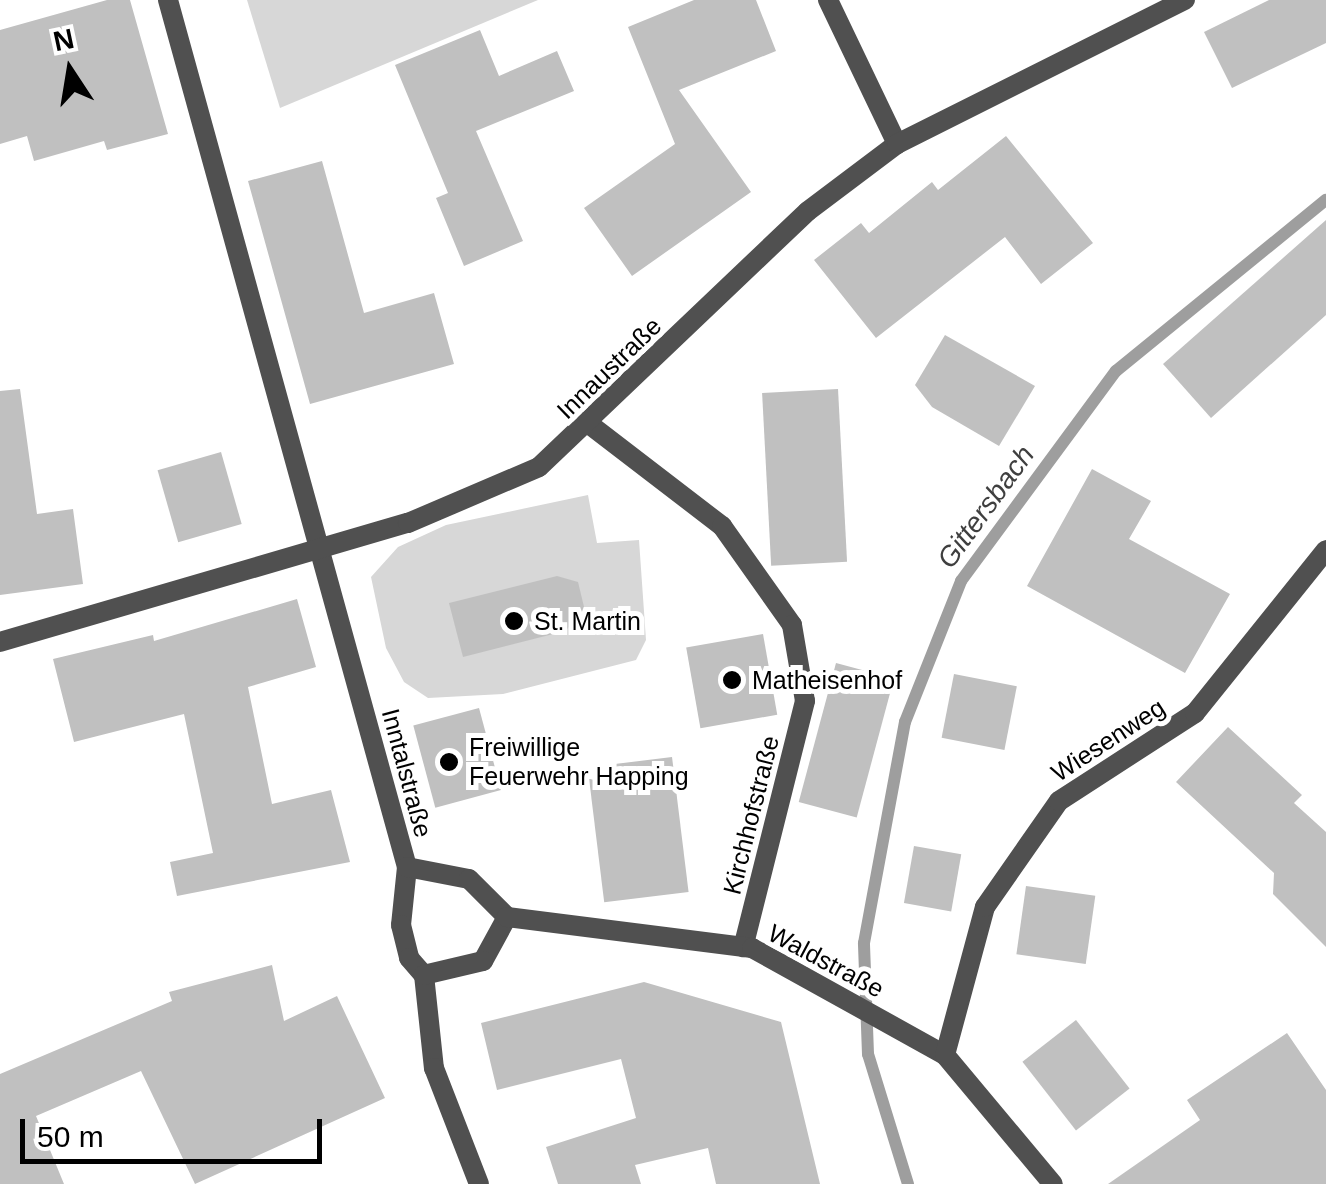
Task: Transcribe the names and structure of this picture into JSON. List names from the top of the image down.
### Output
{
  "streets": {
    "street": [
      "Innaustraße",
      "Wiesenweg",
      "Inntalstraße",
      "Kirchhofstraße",
      "Waldstraße"
    ]
  },
  "crossings": [
    ["Innaustraße", "Inntalstraße"],
    ["Innaustraße", "Kirchhofstraße"],
    ["Wiesenweg", "Waldstraße"],
    ["Inntalstraße", "Waldstraße"],
    ["Kirchhofstraße", "Waldstraße"]
  ],
  "water": ["Gittersbach"],
  "places": ["St. Martin", "Matheisenhof", "Freiwillige Feuerwehr Happing"],
  "scale_bar": "50 m",
  "north": "top"
}
